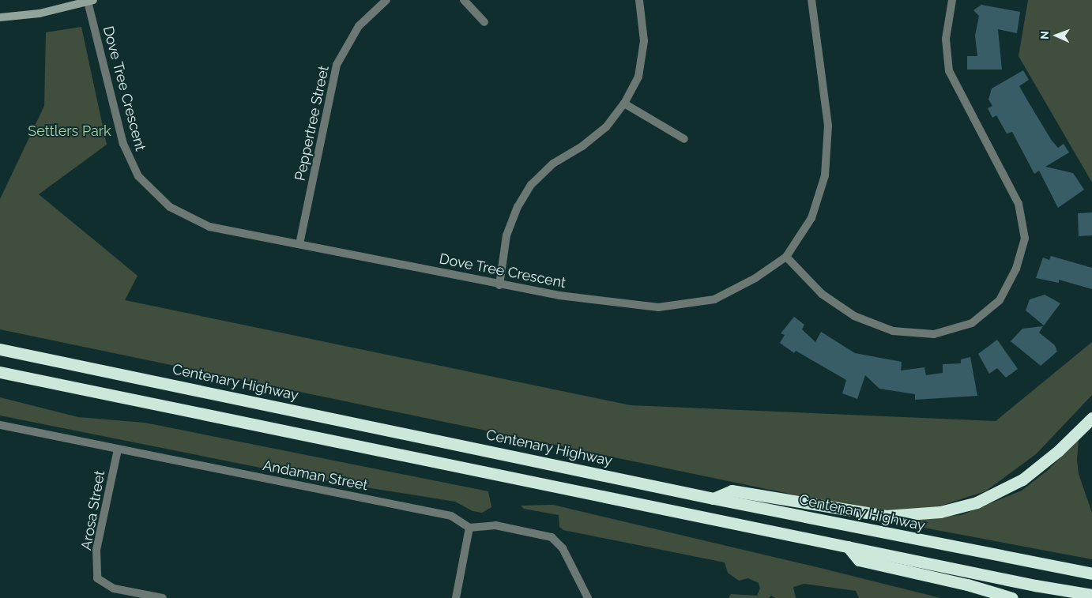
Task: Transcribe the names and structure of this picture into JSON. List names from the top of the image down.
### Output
{
  "streets": {
    "highway": ["Centenary Highway"],
    "street": [
      "Dove Tree Crescent",
      "Peppertree Street",
      "Andaman Street",
      "Arosa Street"
    ]
  },
  "crossings": [
    ["Dove Tree Crescent", "Peppertree Street"],
    ["Andaman Street", "Arosa Street"]
  ],
  "parks": ["Settlers Park"],
  "north": "left"
}
